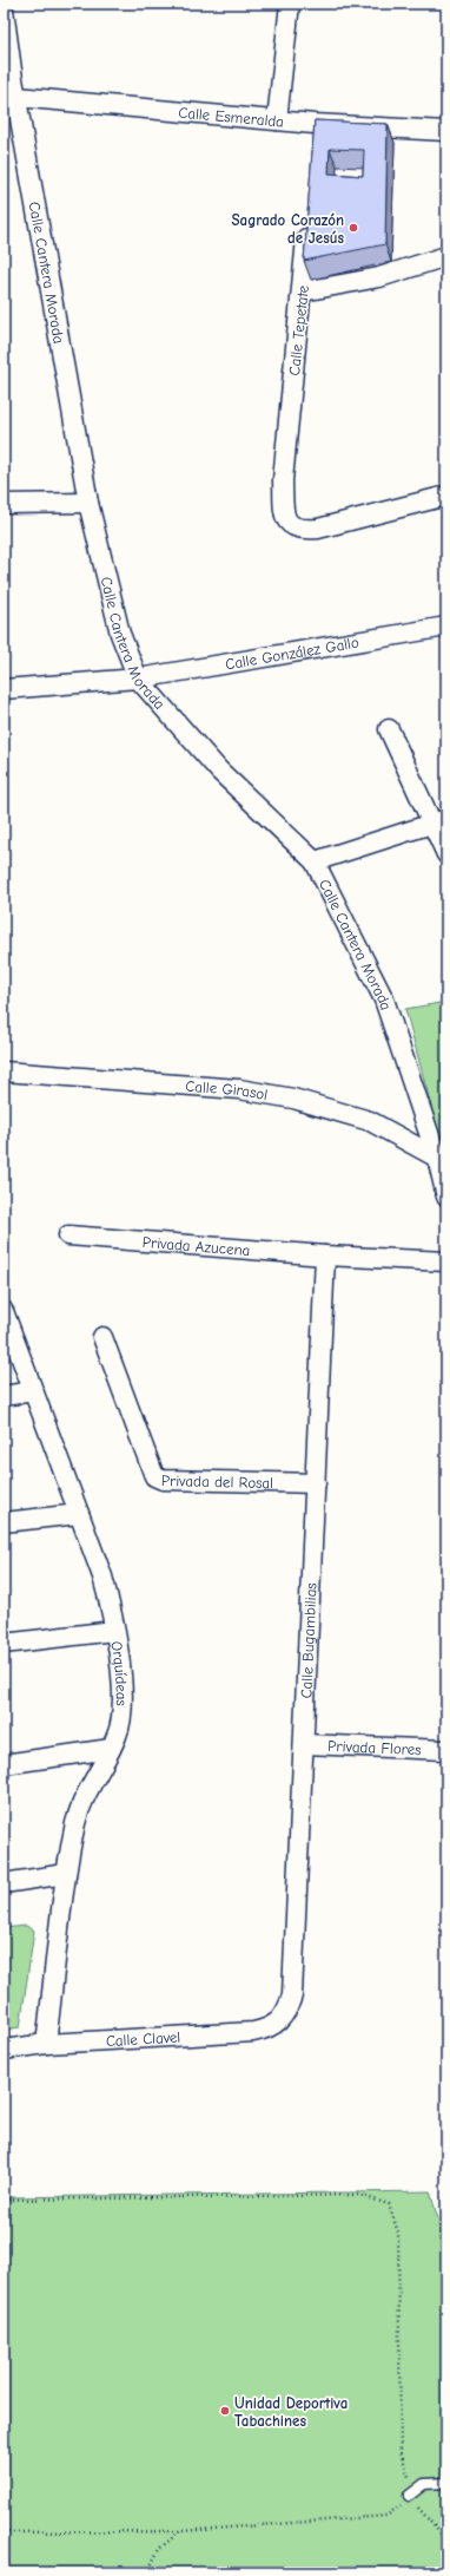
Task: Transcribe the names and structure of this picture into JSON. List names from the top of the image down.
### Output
{
  "streets": {
    "street": [
      "Calle Esmeralda",
      "Calle Cantera Morada",
      "Calle Tepetate",
      "Calle González Gallo",
      "Calle Girasol",
      "Privada Azucena",
      "Privada del Rosal",
      "Calle Bugambilias",
      "Orquídeas",
      "Privada Flores",
      "Calle Clavel"
    ]
  },
  "crossings": [
    ["Calle Esmeralda", "Calle Cantera Morada"],
    ["Calle Cantera Morada", "Calle González Gallo"],
    ["Calle Cantera Morada", "Calle Girasol"],
    ["Privada Azucena", "Calle Bugambilias"],
    ["Privada del Rosal", "Calle Bugambilias"],
    ["Calle Bugambilias", "Privada Flores"],
    ["Calle Bugambilias", "Calle Clavel"],
    ["Orquídeas", "Calle Clavel"]
  ],
  "places": ["Sagrado Corazón de Jesús", "Unidad Deportiva Tabachines"]
}
